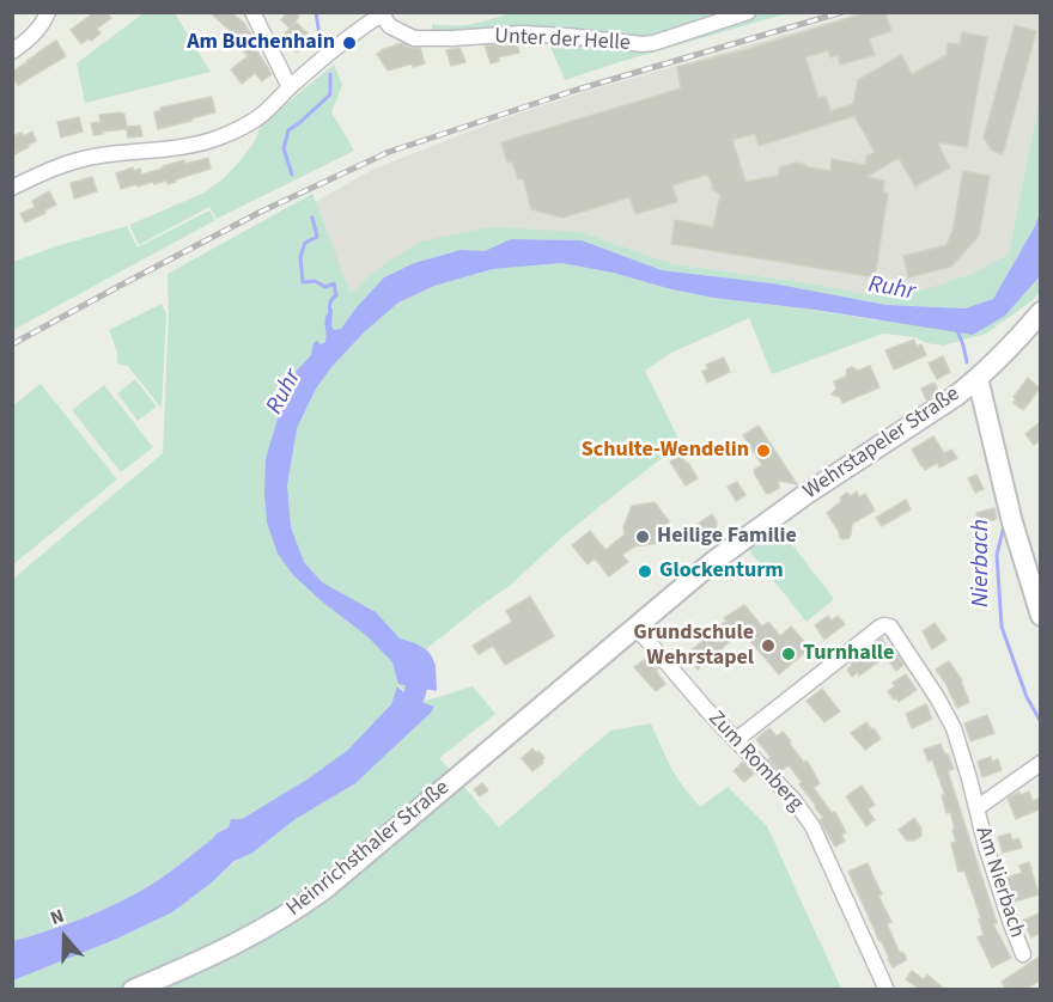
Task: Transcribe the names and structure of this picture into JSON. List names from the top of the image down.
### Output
{
  "streets": {
    "main road": ["Wehrstapeler Straße", "Heinrichsthaler Straße"],
    "street": ["Unter der Helle", "Zum Romberg", "Am Nierbach"]
  },
  "crossings": [
    ["Wehrstapeler Straße", "Zum Romberg"],
    ["Wehrstapeler Straße", "Heinrichsthaler Straße"],
    ["Zum Romberg", "Am Nierbach"]
  ],
  "water": ["Ruhr", "Nierbach"],
  "places": [
    "Am Buchenhain",
    "Schulte-Wendelin",
    "Heilige Familie",
    "Glockenturm",
    "Grundschule Wehrstapel",
    "Turnhalle"
  ],
  "north": "top"
}
